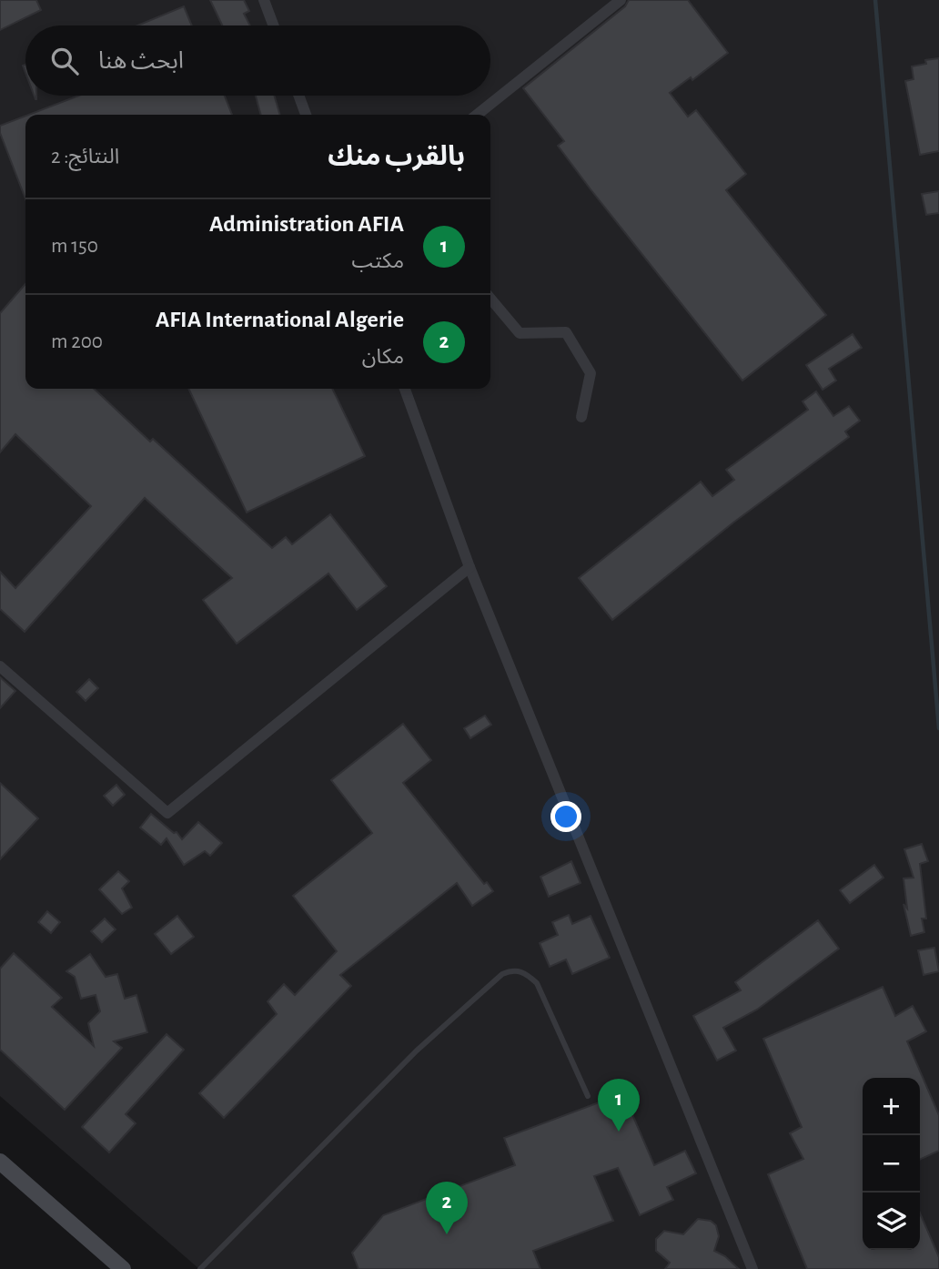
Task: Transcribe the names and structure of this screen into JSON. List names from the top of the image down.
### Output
{
  "page": {
    "search": "ابحث هنا",
    "heading": ["بالقرب منك", "النتائج: 2"],
    "list": [
      {
        "mark": "1",
        "name": "Administration AFIA",
        "note": "مكتب",
        "value": "150 m"
      },
      {
        "mark": "2",
        "name": "AFIA International Algerie",
        "note": "مكان",
        "value": "200 m"
      }
    ],
    "map_buttons": ["+", "−"],
    "pins": ["1", "2"]
  }
}
